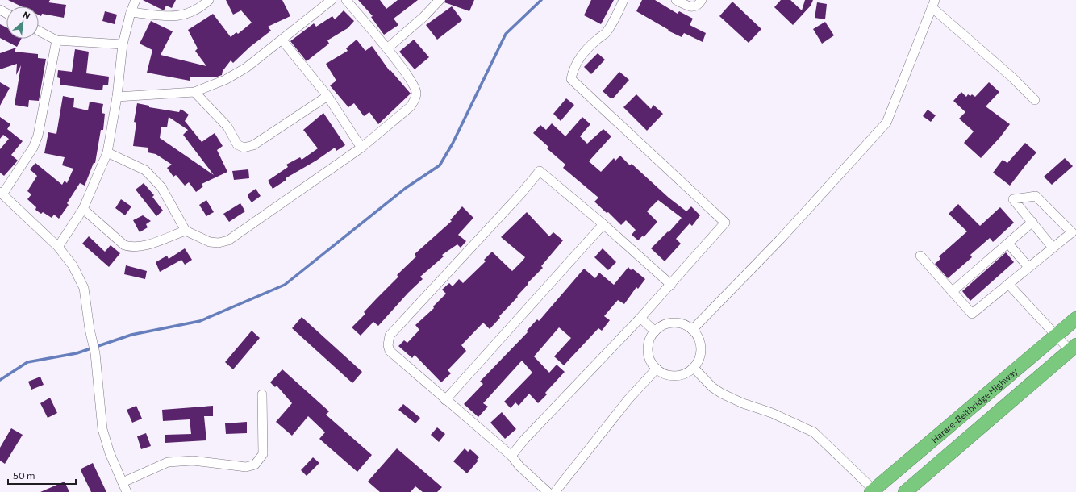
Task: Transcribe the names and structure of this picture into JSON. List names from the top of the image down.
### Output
{
  "streets": {
    "highway": ["Harare-Beitbridge Highway"]
  },
  "scale_bar": "50 m",
  "north": "top right"
}
